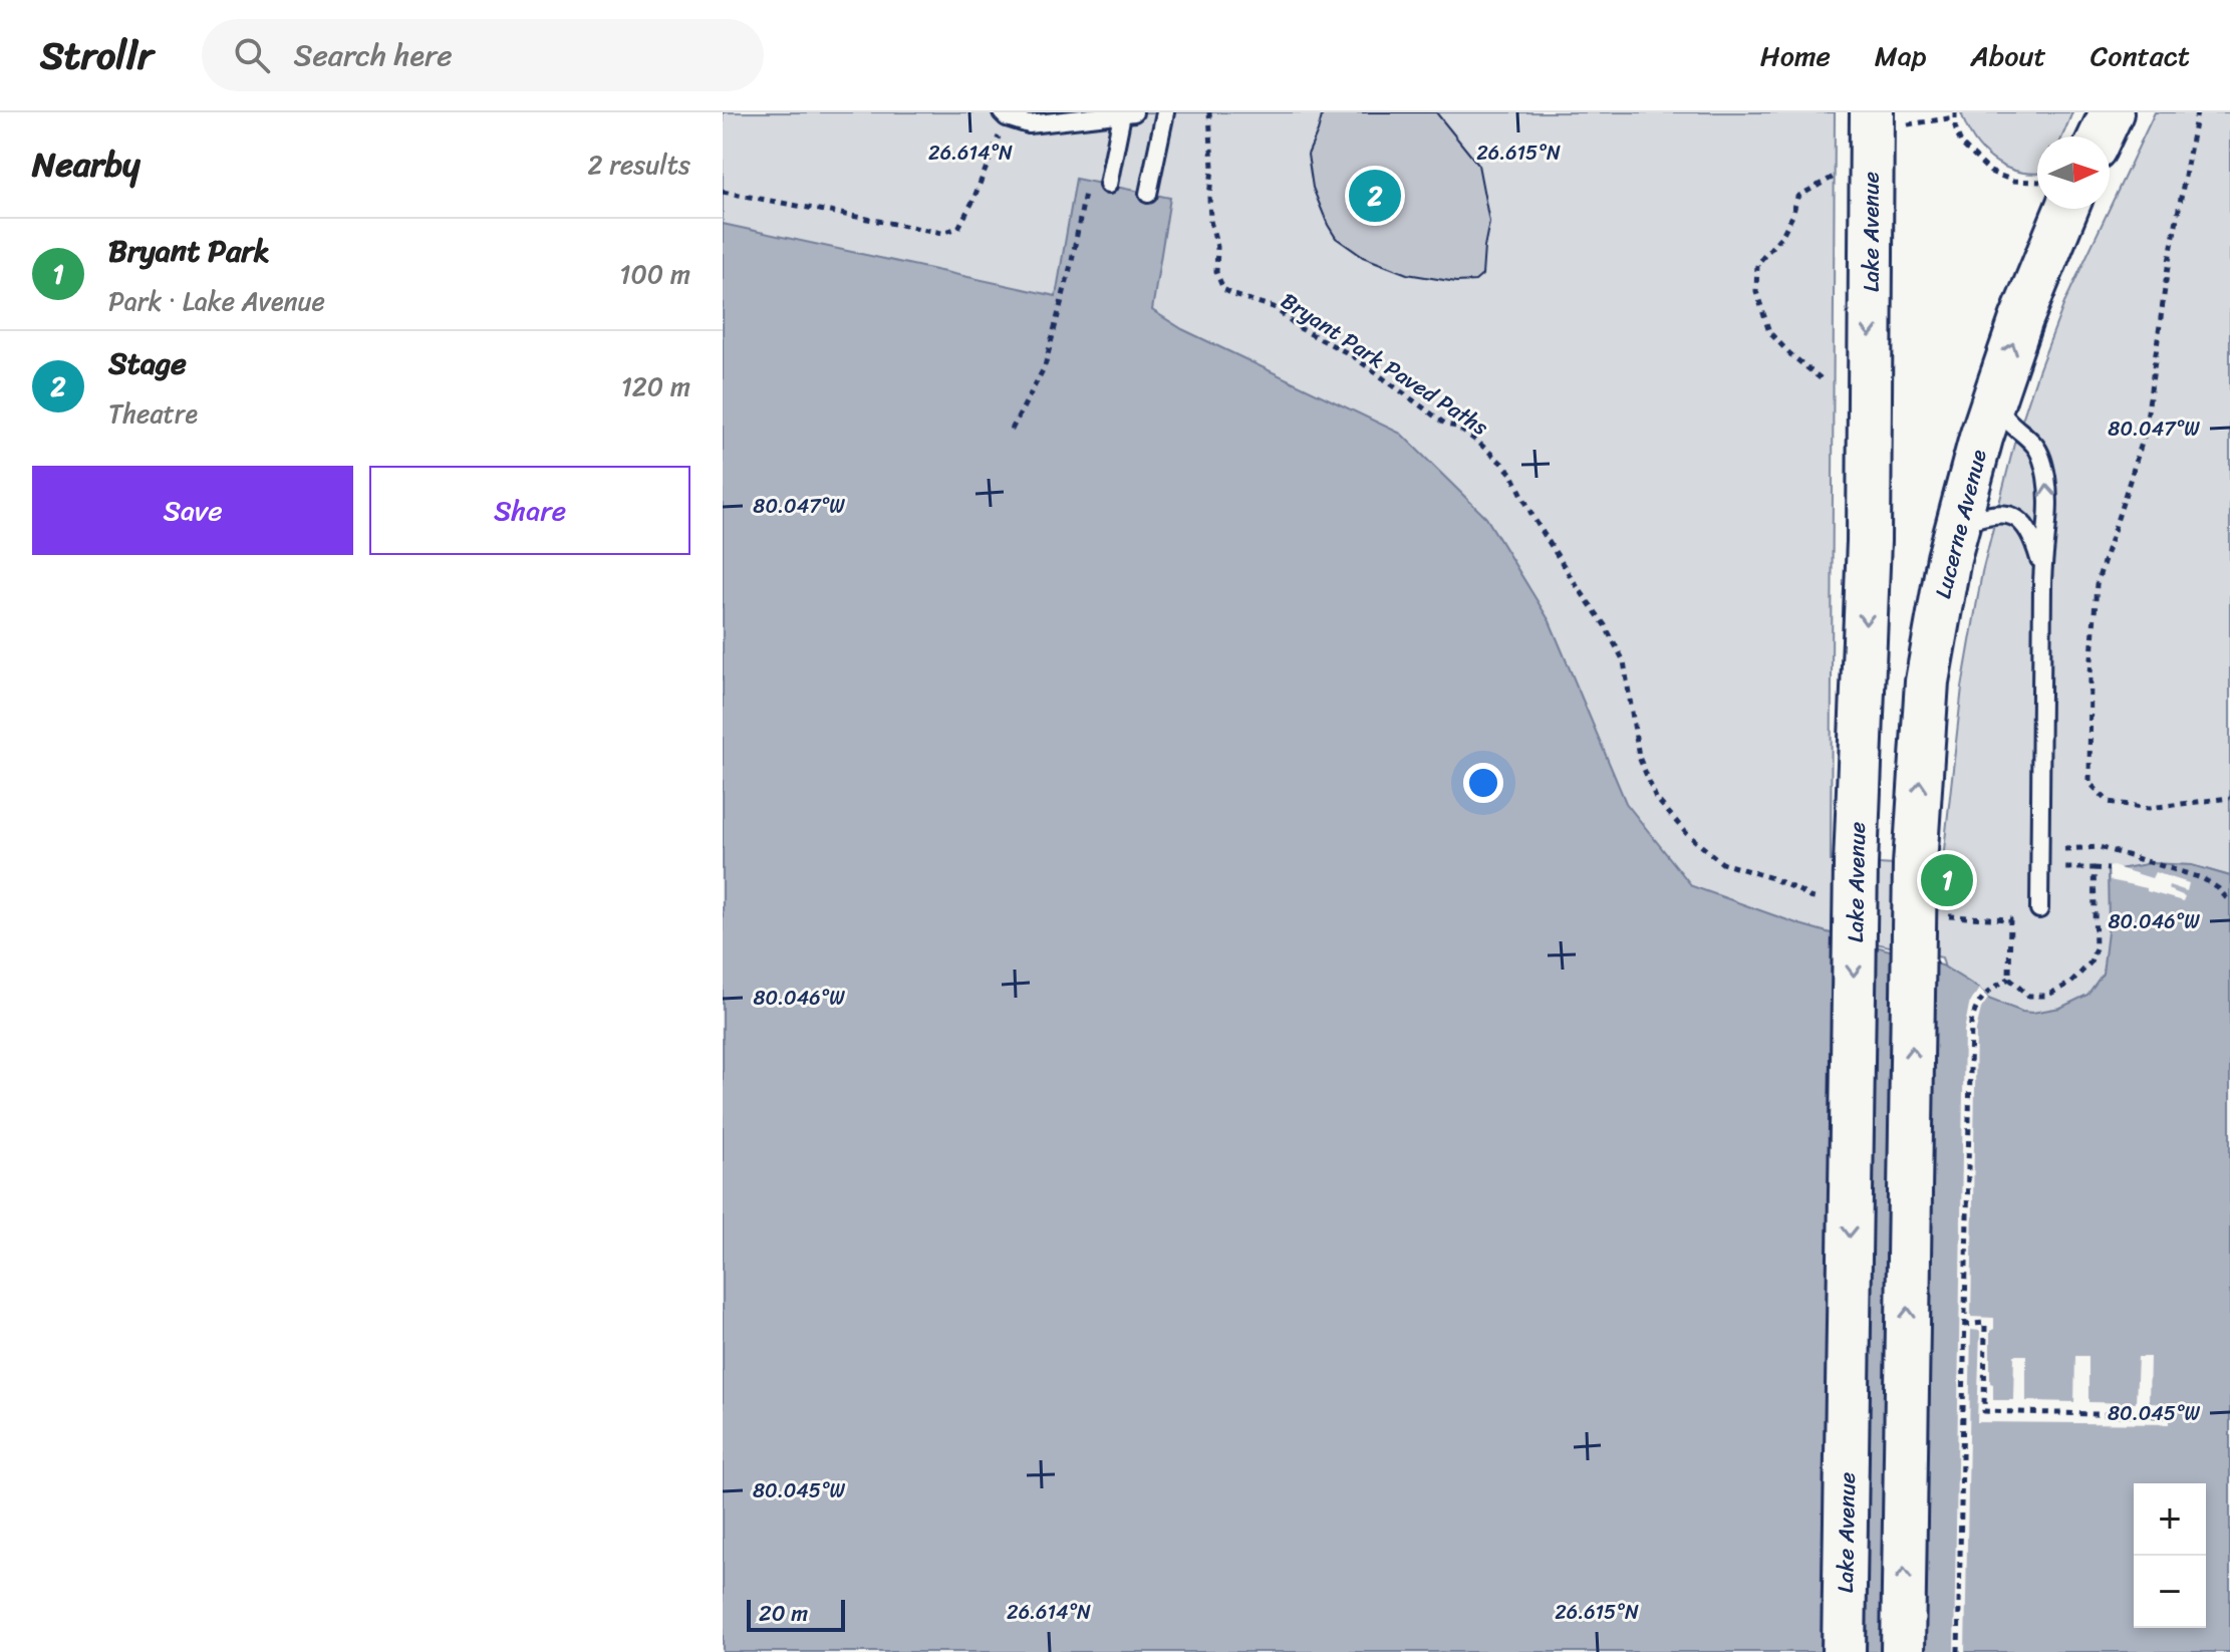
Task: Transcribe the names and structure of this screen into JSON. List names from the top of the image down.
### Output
{
  "streets": {
    "main road": ["Lake Avenue", "Lucerne Avenue"],
    "path": ["Bryant Park Paved Paths"]
  },
  "one_way": ["Lake Avenue", "Lucerne Avenue"],
  "scale_bar": "20 m",
  "north": "right",
  "page": {
    "header": "Strollr",
    "search": "Search here",
    "nav": [
      "Home",
      "Map",
      "About",
      "Contact"
    ],
    "heading": ["Nearby", "2 results"],
    "pins": ["2", "1"],
    "list": [
      {
        "mark": "1",
        "name": "Bryant Park",
        "note": "Park · Lake Avenue",
        "value": "100 m"
      },
      {
        "mark": "2",
        "name": "Stage",
        "note": "Theatre",
        "value": "120 m"
      }
    ],
    "buttons": ["Save", "Share"],
    "map_buttons": ["+", "−"],
    "scale": "20 m"
  },
  "coordinates": [
    "26.614°N",
    "26.615°N",
    "80.047°W",
    "80.046°W",
    "80.045°W"
  ]
}
